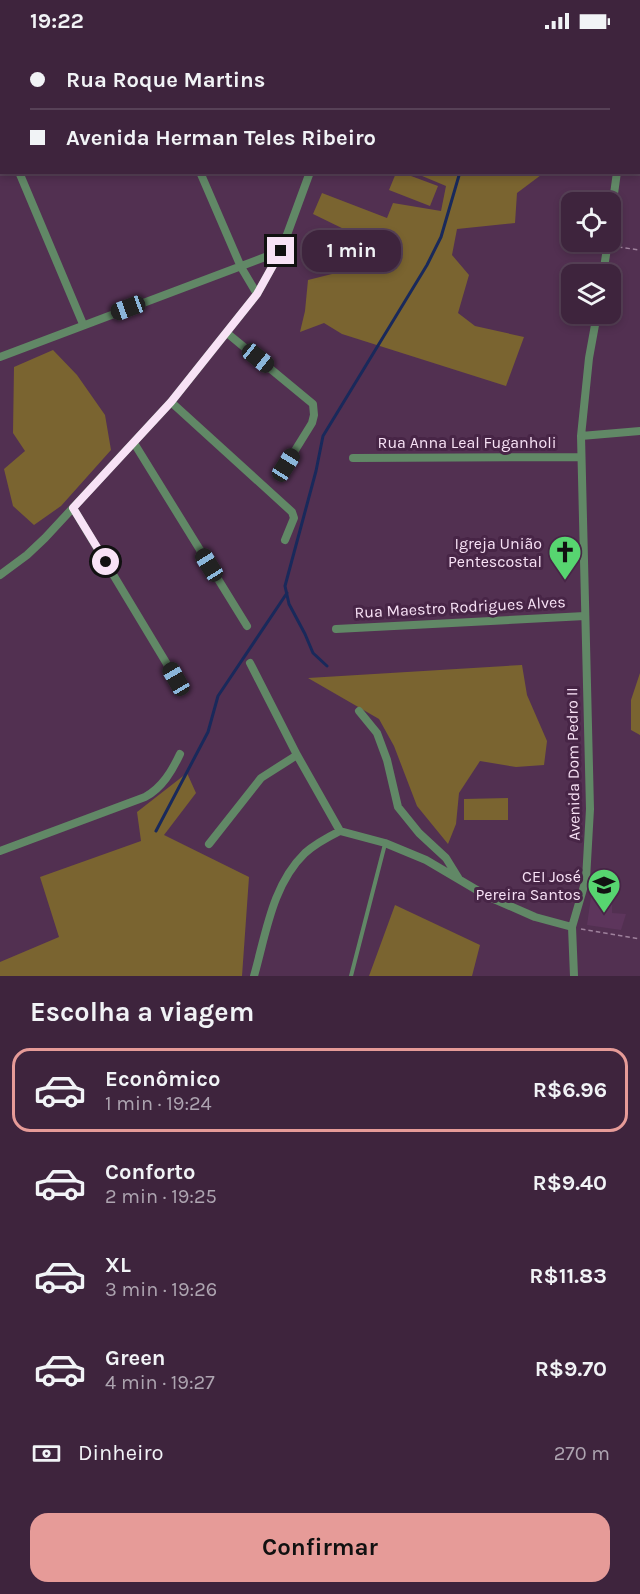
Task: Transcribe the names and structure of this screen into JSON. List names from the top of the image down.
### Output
{
  "streets": {
    "street": ["Rua Anna Leal Fuganholi", "Rua Maestro Rodrigues Alves", "Avenida Dom Pedro II"]
  },
  "crossings": [
    ["Rua Anna Leal Fuganholi", "Avenida Dom Pedro II"],
    ["Rua Maestro Rodrigues Alves", "Avenida Dom Pedro II"]
  ],
  "places": {
    "church": ["Igreja União Pentescostal"],
    "school or university": ["CEI José Pereira Santos"]
  },
  "page": {
    "status": "19:22",
    "banner": ["Rua Roque Martins", "Avenida Herman Teles Ribeiro"],
    "bubble": "1 min",
    "heading": "Escolha a viagem",
    "list": [
      {
        "name": "Econômico",
        "note": "1 min · 19:24",
        "value": "R$6.96"
      },
      {
        "name": "Conforto",
        "note": "2 min · 19:25",
        "value": "R$9.40"
      },
      {
        "name": "XL",
        "note": "3 min · 19:26",
        "value": "R$11.83"
      },
      {
        "name": "Green",
        "note": "4 min · 19:27",
        "value": "R$9.70"
      }
    ],
    "pay": ["Dinheiro", "270 m"],
    "buttons": "Confirmar"
  }
}
